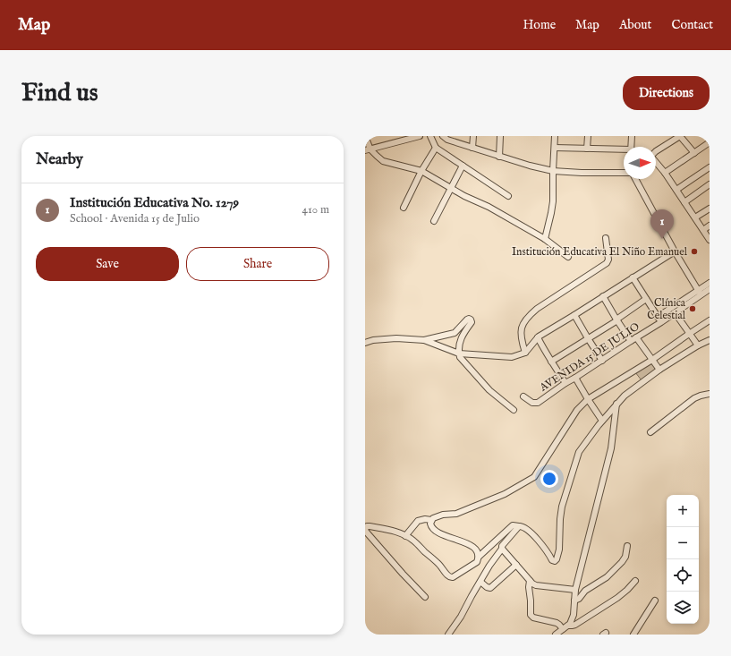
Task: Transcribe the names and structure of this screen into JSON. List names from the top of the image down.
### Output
{
  "streets": {
    "street": ["AVENIDA 15 DE JULIO"]
  },
  "places": ["Institución Educativa El Niño Emanuel", "Clínica Celestial"],
  "north": "right",
  "page": {
    "header": "Map",
    "nav": [
      "Home",
      "Map",
      "About",
      "Contact"
    ],
    "buttons": [
      "Directions",
      ["Save", "Share"]
    ],
    "title": "Find us",
    "heading": "Nearby",
    "list": [
      {
        "mark": "1",
        "name": "Institución Educativa No. 1279",
        "note": "School · Avenida 15 de Julio",
        "value": "410 m"
      }
    ],
    "pins": "1",
    "map_buttons": ["+", "−"]
  }
}
